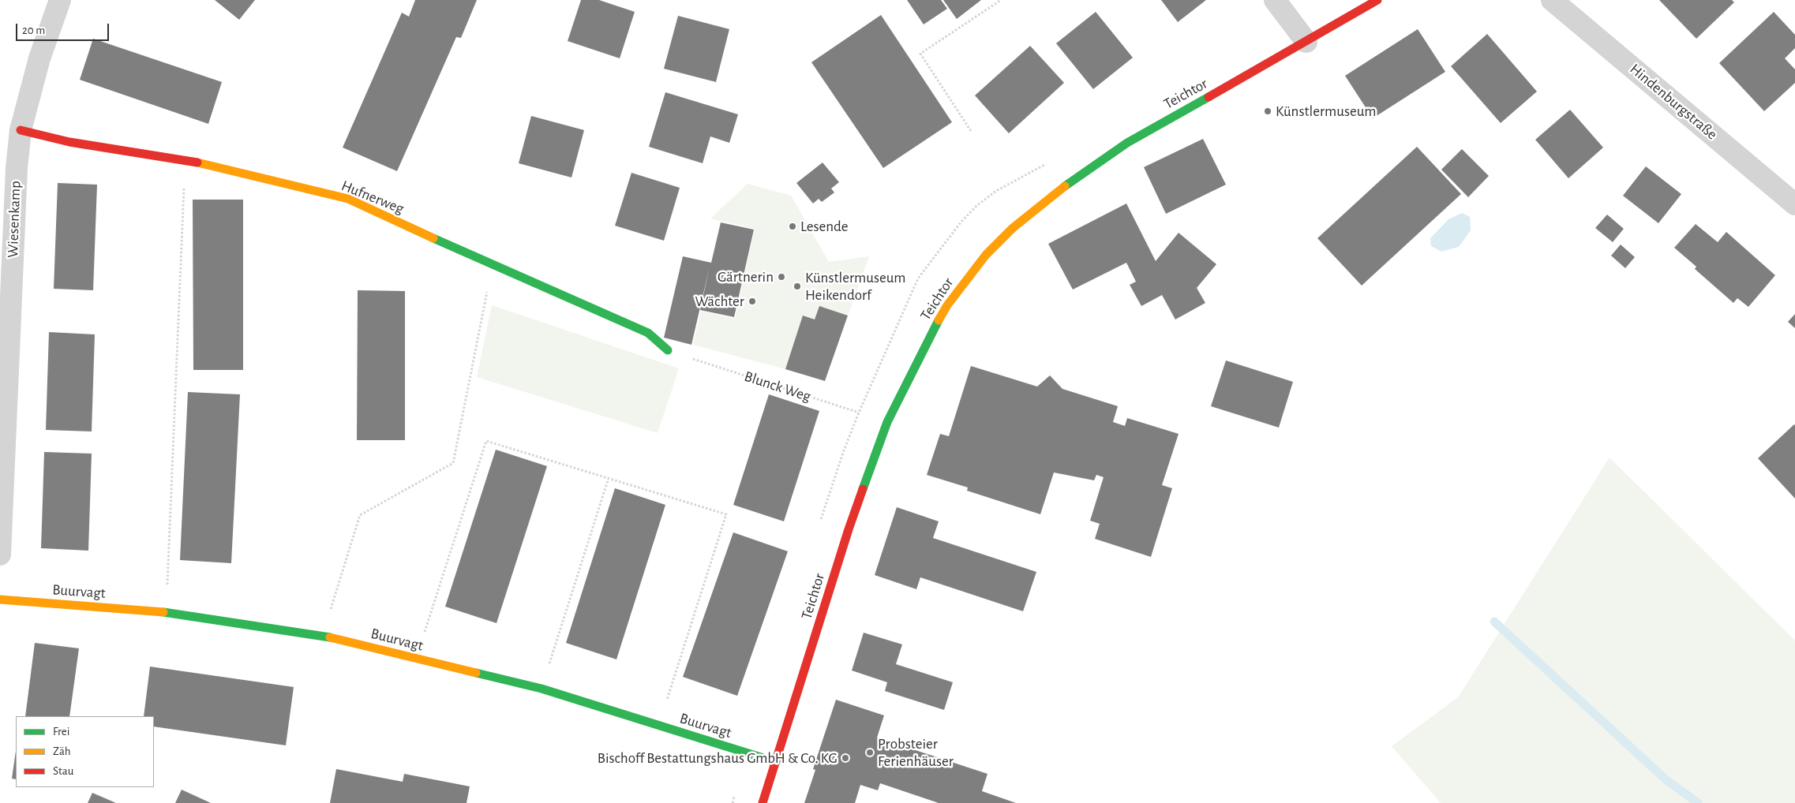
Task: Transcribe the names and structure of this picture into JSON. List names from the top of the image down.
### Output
{
  "streets": {
    "street": [
      "Teichtor",
      "Hindenburgstraße",
      "Hufnerweg",
      "Wiesenkamp",
      "Buurvagt"
    ],
    "path": ["Blunck Weg"]
  },
  "crossings": [
    ["Teichtor", "Blunck Weg"],
    ["Teichtor", "Buurvagt"],
    ["Hufnerweg", "Wiesenkamp"],
    ["Hufnerweg", "Blunck Weg"]
  ],
  "places": [
    "Künstlermuseum",
    "Lesende",
    "Gärtnerin",
    "Künstlermuseum Heikendorf",
    "Wächter",
    "Probsteier Ferienhäuser",
    "Bischoff Bestattungshaus GmbH & Co. KG"
  ],
  "legend": ["Frei", "Zäh", "Stau"],
  "scale_bar": "20 m"
}
